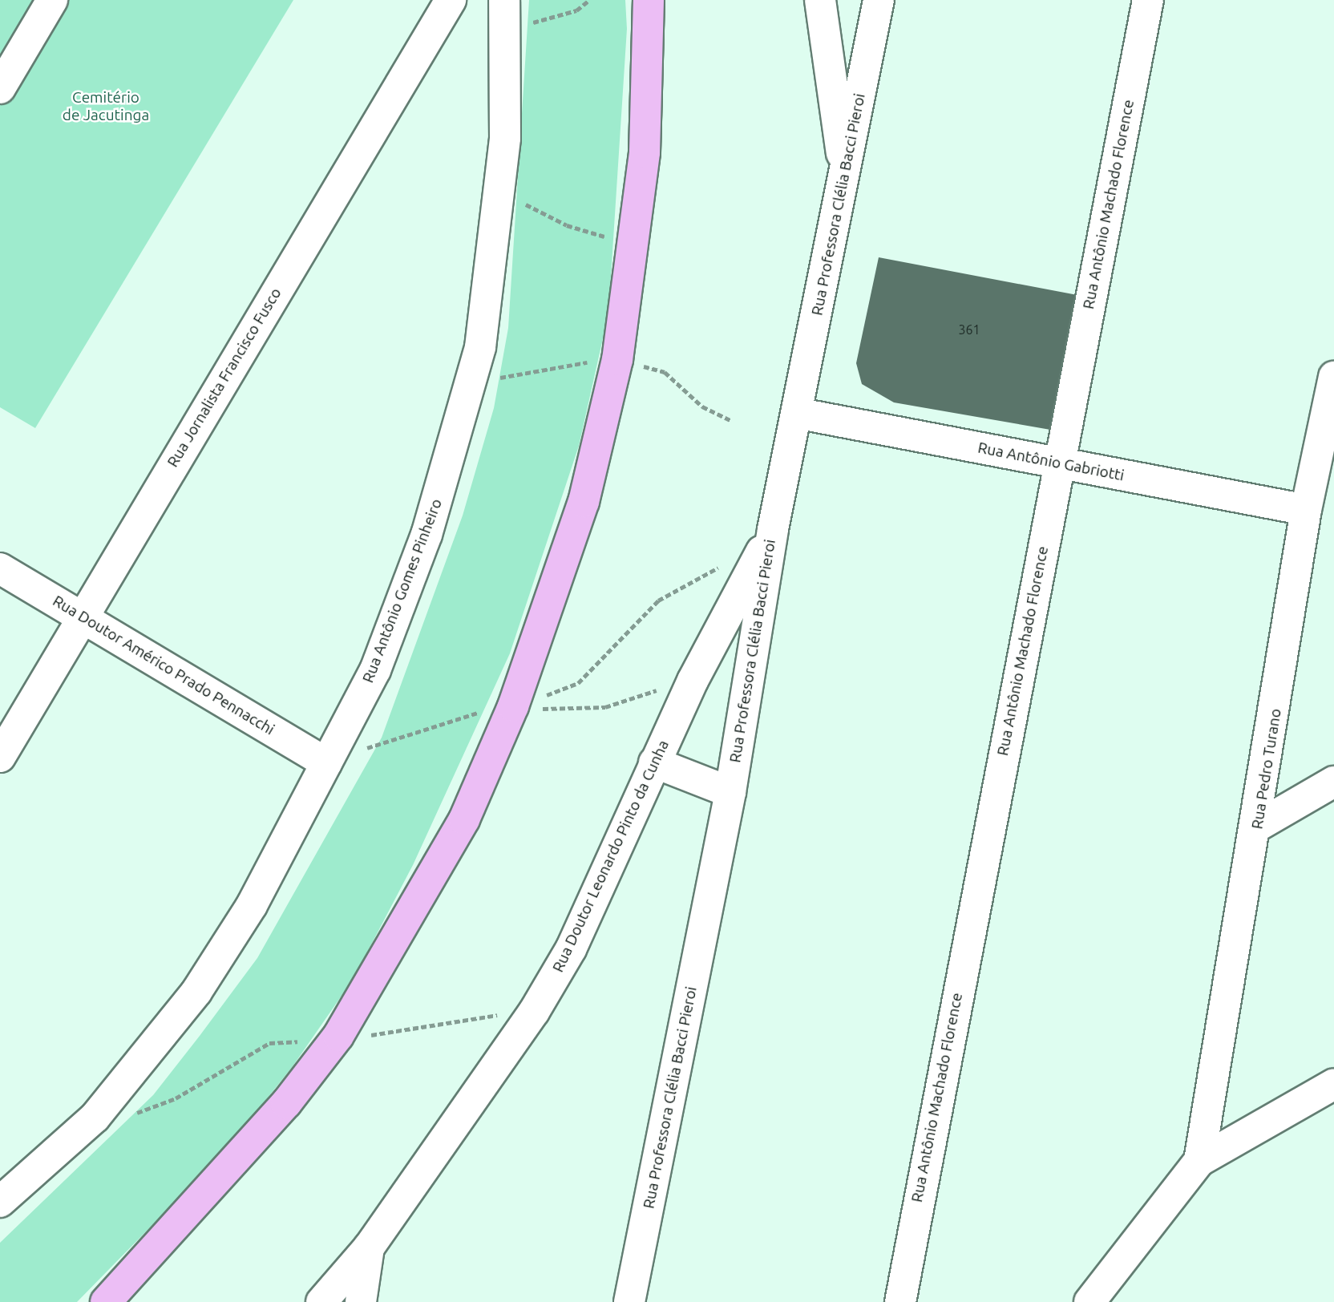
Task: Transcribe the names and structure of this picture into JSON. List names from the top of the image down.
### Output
{
  "streets": {
    "street": [
      "Rua Professora Clélia Bacci Pieroi",
      "Rua Antônio Machado Florence",
      "Rua Jornalista Francisco Fusco",
      "Rua Antônio Gabriotti",
      "Rua Antônio Gomes Pinheiro",
      "Rua Doutor Américo Prado Pennacchi",
      "Rua Pedro Turano",
      "Rua Doutor Leonardo Pinto da Cunha"
    ]
  },
  "crossings": [
    ["Rua Professora Clélia Bacci Pieroi", "Rua Antônio Gabriotti"],
    ["Rua Professora Clélia Bacci Pieroi", "Rua Doutor Leonardo Pinto da Cunha"],
    ["Rua Antônio Machado Florence", "Rua Antônio Gabriotti"],
    ["Rua Jornalista Francisco Fusco", "Rua Doutor Américo Prado Pennacchi"],
    ["Rua Antônio Gabriotti", "Rua Pedro Turano"],
    ["Rua Antônio Gomes Pinheiro", "Rua Doutor Américo Prado Pennacchi"]
  ],
  "parks": ["Cemitério de Jacutinga"],
  "house_numbers": ["361"]
}
